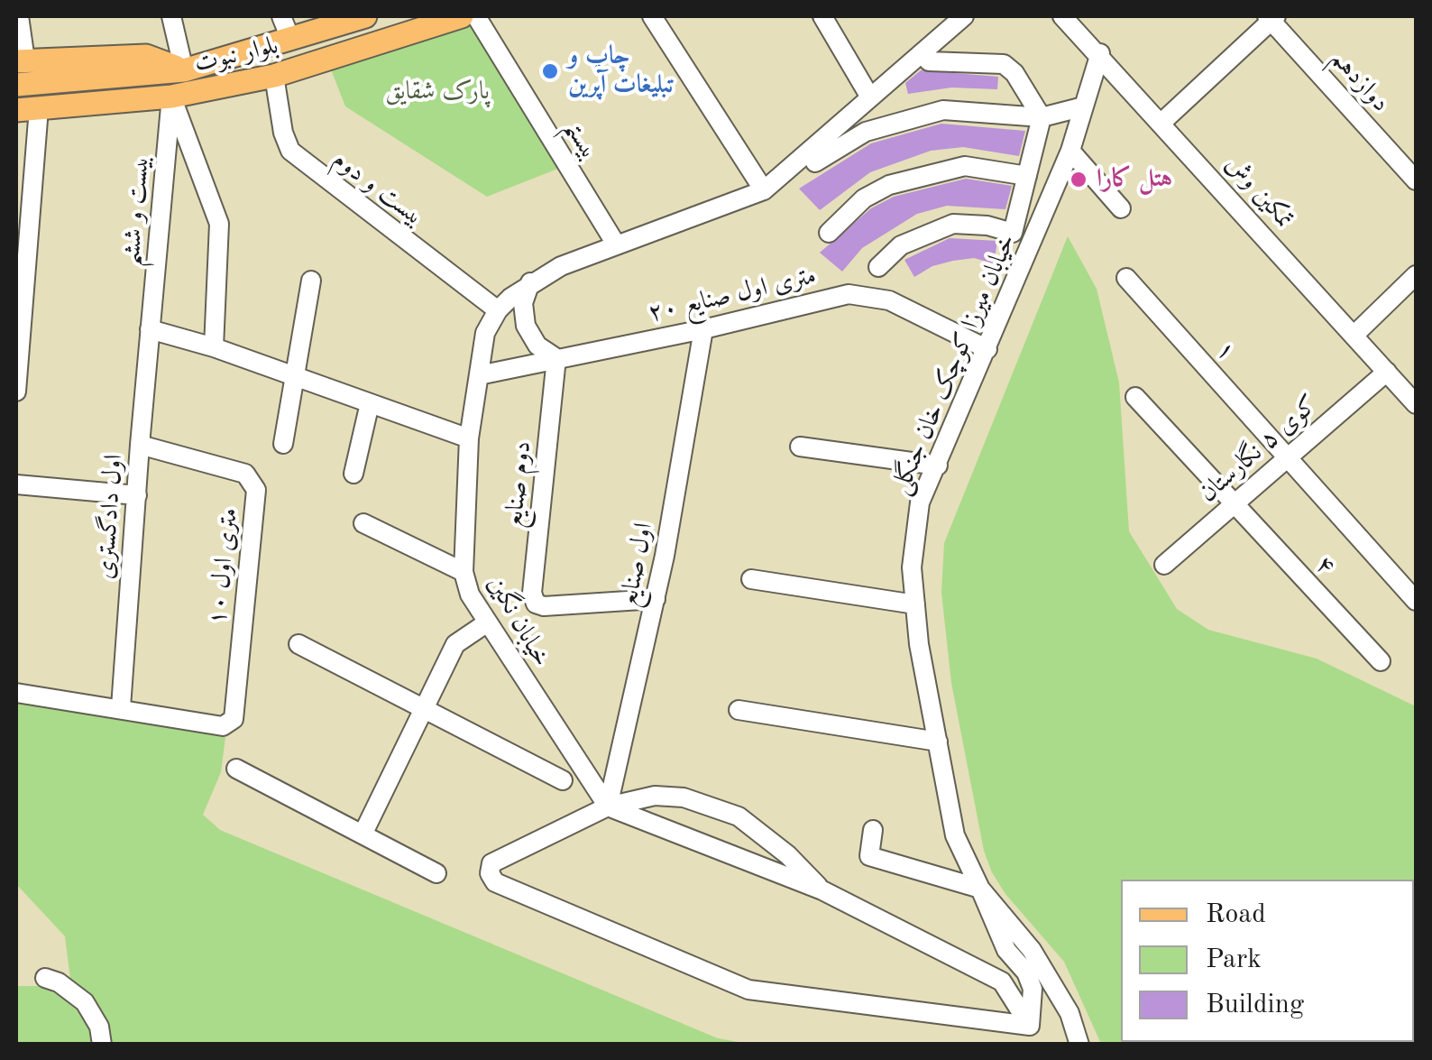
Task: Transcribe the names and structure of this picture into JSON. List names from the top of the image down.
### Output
{
  "streets": {
    "main road": ["بلوار نبوت"],
    "street": [
      "دوازدهم",
      "بیستم",
      "بیست و دوم",
      "تمکین وش",
      "بیست و ششم",
      "۲۰ متری اول صنایع",
      "۱",
      "خیابان میرزا کوچک خان جنگلی",
      "کوی ۵ نگارستان",
      "دوم صنایع",
      "اول دادگستری",
      "اول صنایع",
      "۴",
      "۱۰ متری اول",
      "خیابان نگین"
    ]
  },
  "crossings": [
    ["بلوار نبوت", "بیست و دوم"],
    ["بلوار نبوت", "بیست و ششم"],
    ["بیستم", "خیابان نگین"],
    ["بیست و دوم", "خیابان نگین"],
    ["تمکین وش", "خیابان میرزا کوچک خان جنگلی"],
    ["تمکین وش", "کوی ۵ نگارستان"],
    ["بیست و ششم", "اول دادگستری"],
    ["۲۰ متری اول صنایع", "خیابان میرزا کوچک خان جنگلی"],
    ["۲۰ متری اول صنایع", "دوم صنایع"],
    ["۲۰ متری اول صنایع", "اول صنایع"],
    ["۲۰ متری اول صنایع", "خیابان نگین"],
    ["۱", "کوی ۵ نگارستان"],
    ["کوی ۵ نگارستان", "۴"],
    ["دوم صنایع", "اول صنایع"],
    ["اول دادگستری", "۱۰ متری اول"],
    ["اول صنایع", "خیابان نگین"]
  ],
  "parks": ["پارک شقایق"],
  "places": ["چاپ و تبلیغات آپرین", "هتل کارا"],
  "legend": ["Road", "Park", "Building"]
}
